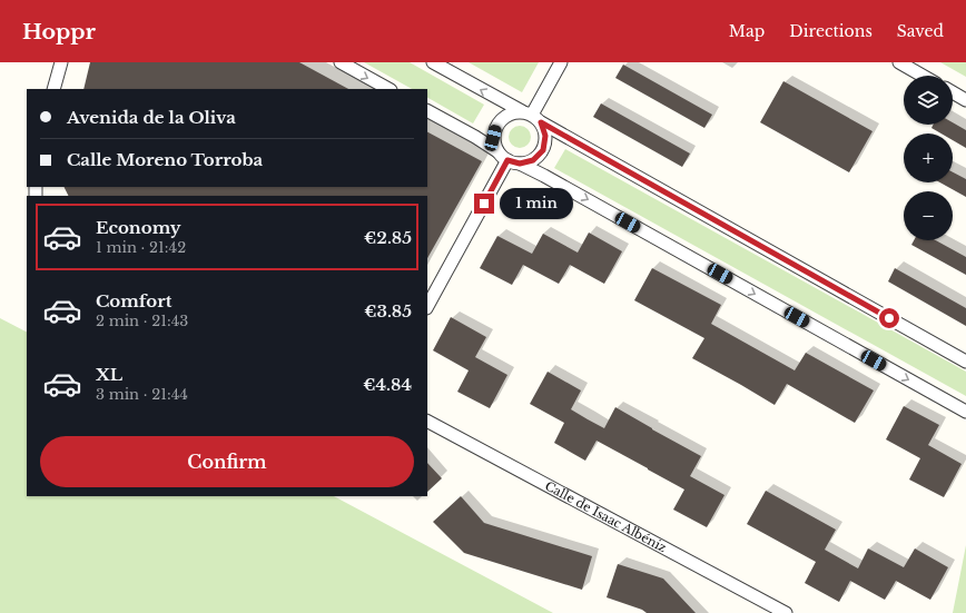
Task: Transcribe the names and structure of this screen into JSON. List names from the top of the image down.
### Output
{
  "streets": {
    "street": ["Calle de Isaac Albéniz"]
  },
  "page": {
    "header": "Hoppr",
    "nav": ["Map", "Directions", "Saved"],
    "map_buttons": ["+", "−"],
    "banner": ["Avenida de la Oliva", "Calle Moreno Torroba"],
    "bubble": "1 min",
    "list": [
      {
        "name": "Economy",
        "note": "1 min · 21:42",
        "value": "€2.85"
      },
      {
        "name": "Comfort",
        "note": "2 min · 21:43",
        "value": "€3.85"
      },
      {
        "name": "XL",
        "note": "3 min · 21:44",
        "value": "€4.84"
      }
    ],
    "buttons": "Confirm"
  }
}
